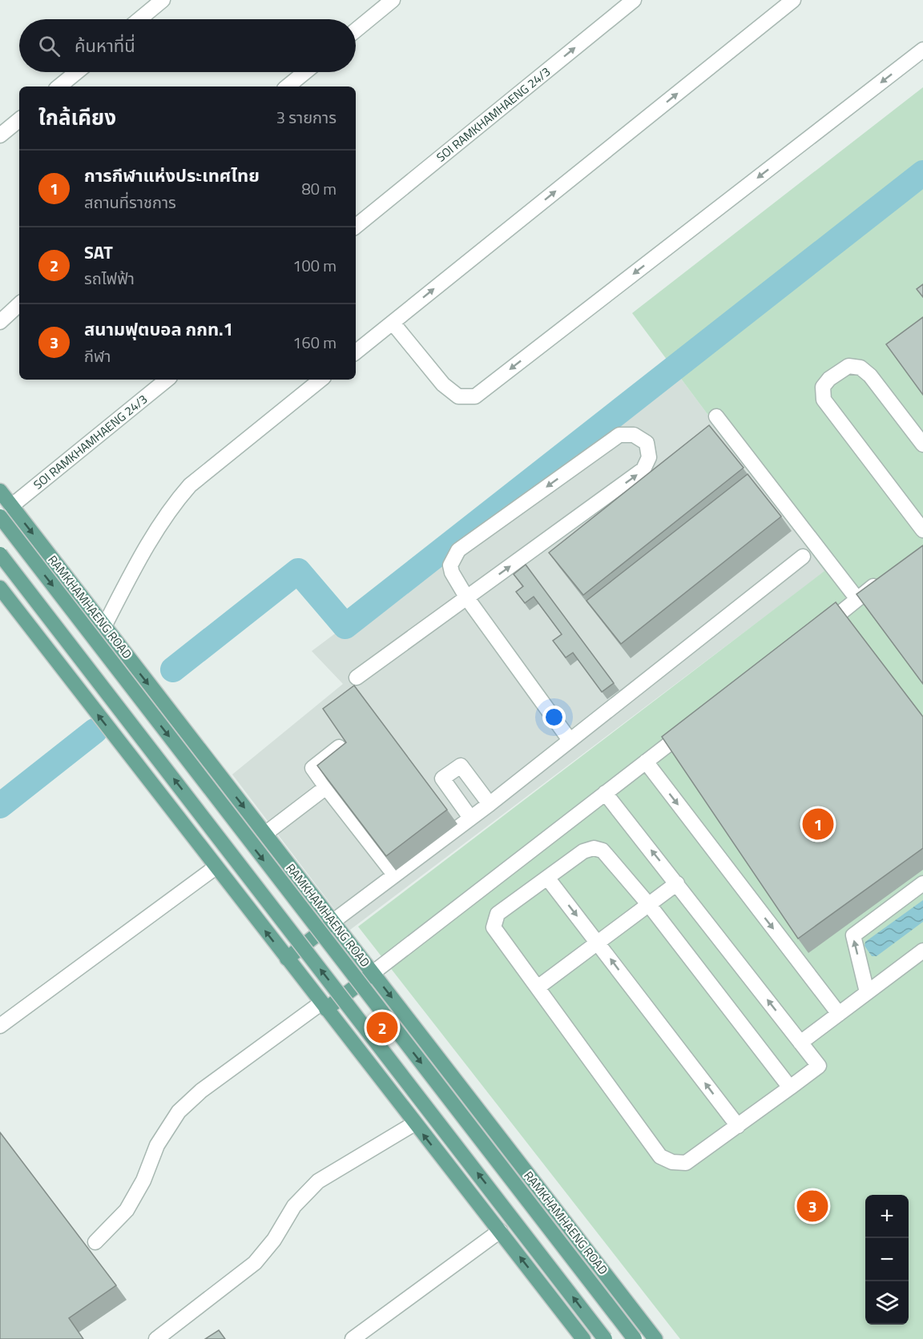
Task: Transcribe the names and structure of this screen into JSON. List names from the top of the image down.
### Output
{
  "streets": {
    "main road": ["RAMKHAMHAENG ROAD"],
    "street": ["SOI RAMKHAMHAENG 24/3"]
  },
  "crossings": [
    ["SOI RAMKHAMHAENG 24/3", "RAMKHAMHAENG ROAD"]
  ],
  "page": {
    "search": "ค้นหาที่นี่",
    "heading": ["ใกล้เคียง", "3 รายการ"],
    "list": [
      {
        "mark": "1",
        "name": "การกีฬาแห่งประเทศไทย",
        "note": "สถานที่ราชการ",
        "value": "80 m"
      },
      {
        "mark": "2",
        "name": "SAT",
        "note": "รถไฟฟ้า",
        "value": "100 m"
      },
      {
        "mark": "3",
        "name": "สนามฟุตบอล กกท.1",
        "note": "กีฬา",
        "value": "160 m"
      }
    ],
    "pins": ["1", "2", "3"],
    "map_buttons": ["+", "−"]
  }
}
